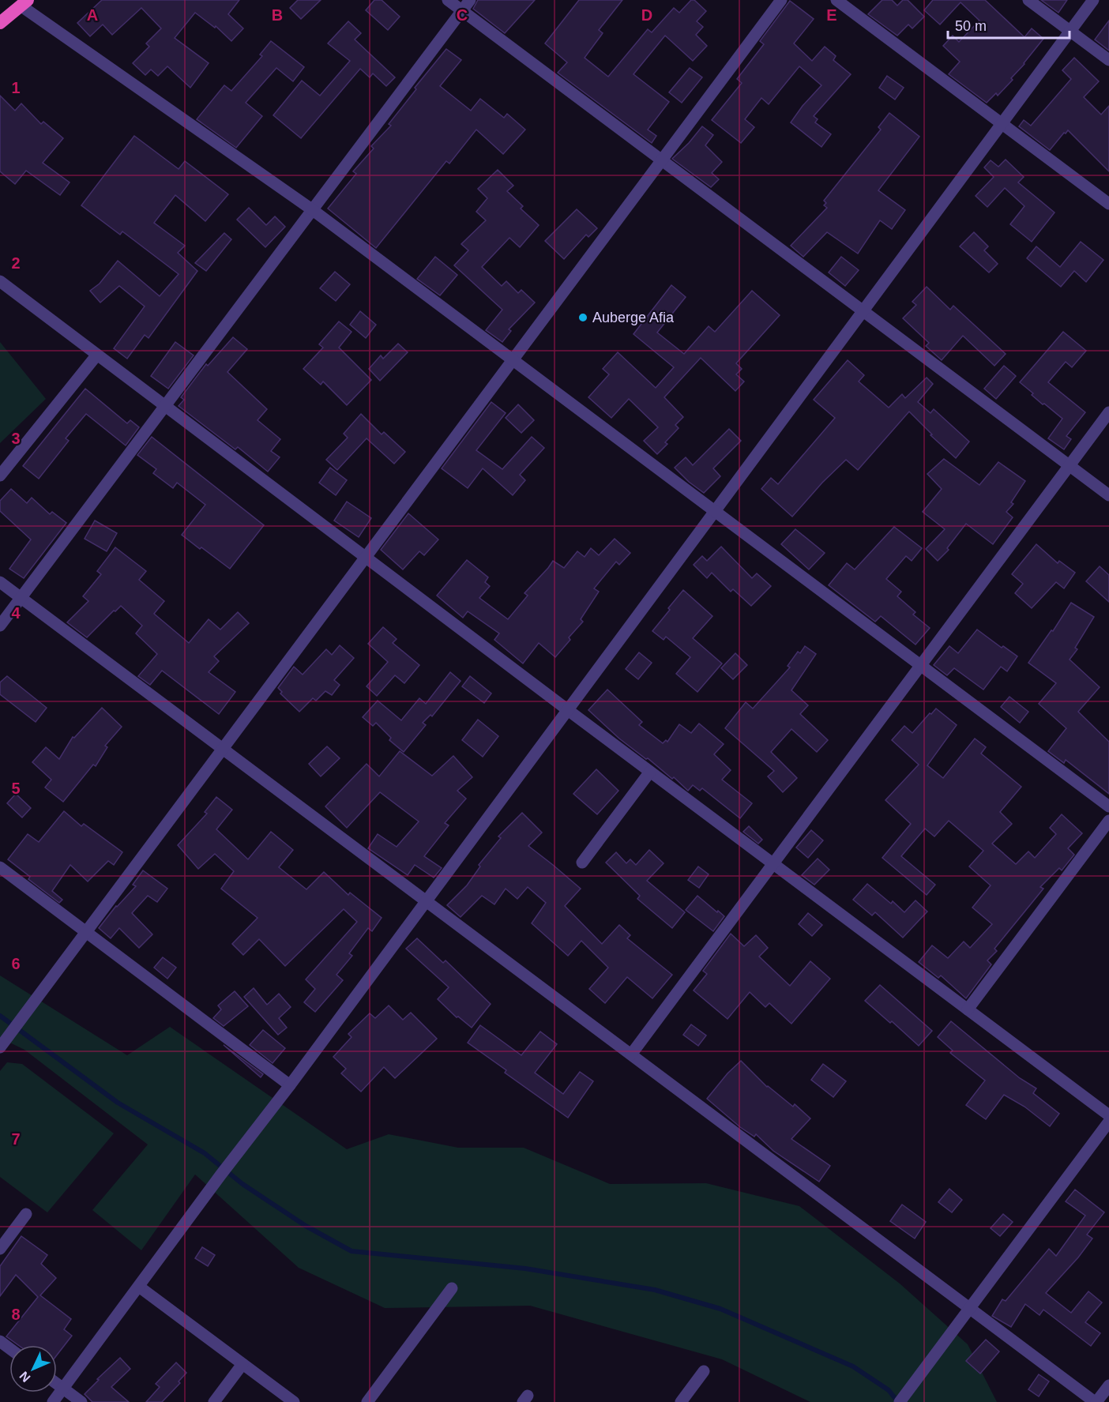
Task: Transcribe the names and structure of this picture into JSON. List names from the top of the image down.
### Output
{
  "places": ["Auberge Afia"],
  "scale_bar": "50 m",
  "north": "bottom left",
  "grid": {
    "columns": [
      "A",
      "B",
      "C",
      "D",
      "E"
    ],
    "rows": [
      "1",
      "2",
      "3",
      "4",
      "5",
      "6",
      "7",
      "8"
    ]
  }
}
